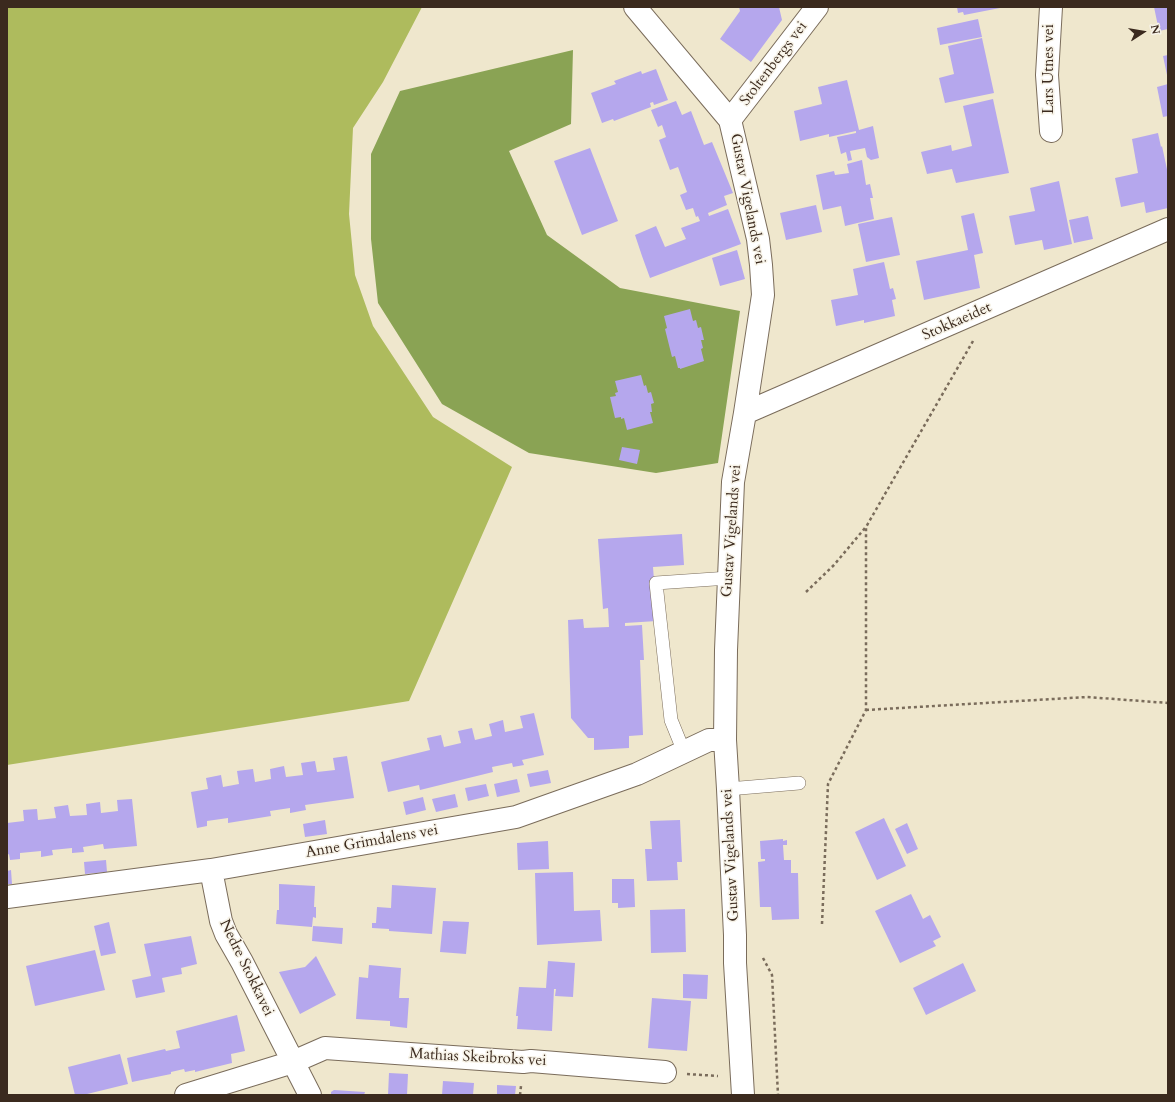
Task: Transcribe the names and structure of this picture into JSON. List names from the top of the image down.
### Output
{
  "streets": {
    "street": [
      "Stoltenbergs vei",
      "Lars Utnes vei",
      "Gustav Vigelands vei",
      "Stokkaeidet",
      "Anne Grimdalens vei",
      "Nedre Stokkavei",
      "Mathias Skeibroks vei"
    ]
  },
  "crossings": [
    ["Stoltenbergs vei", "Gustav Vigelands vei"],
    ["Gustav Vigelands vei", "Stokkaeidet"],
    ["Gustav Vigelands vei", "Anne Grimdalens vei"],
    ["Anne Grimdalens vei", "Nedre Stokkavei"],
    ["Nedre Stokkavei", "Mathias Skeibroks vei"]
  ],
  "north": "right"
}
